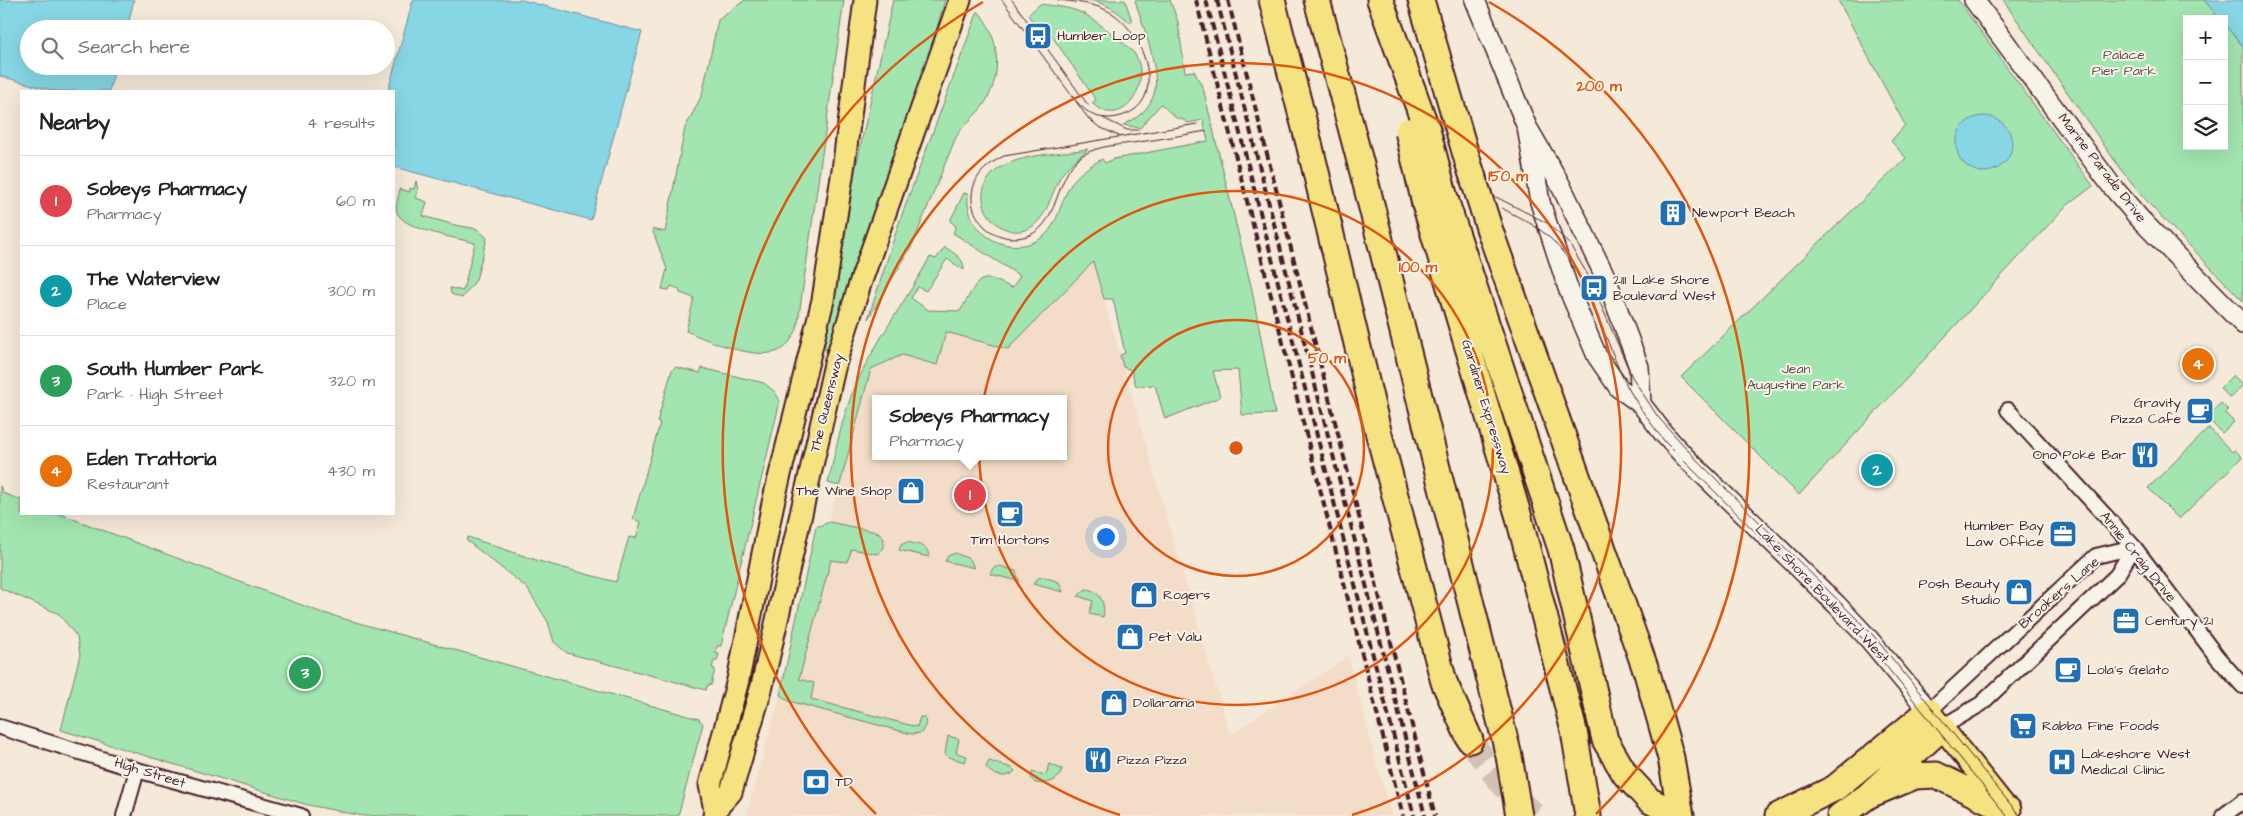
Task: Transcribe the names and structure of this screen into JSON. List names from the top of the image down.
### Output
{
  "streets": {
    "highway": ["Gardiner Expressway"],
    "main road": ["Marine Parade Drive", "The Queensway", "Lake Shore Boulevard West"],
    "street": ["Annie Craig Drive", "Brookers Lane", "High Street"]
  },
  "crossings": [
    ["Annie Craig Drive", "Brookers Lane"],
    ["Brookers Lane", "Lake Shore Boulevard West"]
  ],
  "parks": ["Palace Pier Park", "Jean Augustine Park"],
  "places": {
    "bus stop": ["Humber Loop", "2111 Lake Shore Boulevard West"],
    "building": ["Newport Beach"],
    "cafe": ["Gravity Pizza Cafe", "Tim Hortons", "Lola's Gelato"],
    "restaurant": ["Ono Poké Bar", "Pizza Pizza"],
    "shop": [
      "The Wine Shop",
      "Posh Beauty Studio",
      "Rogers",
      "Pet Valu",
      "Dollarama"
    ],
    "office": ["Humber Bay Law Office", "Century 21"],
    "supermarket": ["Rabba Fine Foods"],
    "hospital": ["Lakeshore West Medical Clinic"],
    "bank": ["TD"]
  },
  "page": {
    "map_buttons": ["+", "−"],
    "search": "Search here",
    "heading": ["Nearby", "4 results"],
    "list": [
      {
        "mark": "1",
        "name": "Sobeys Pharmacy",
        "note": "Pharmacy",
        "value": "60 m"
      },
      {
        "mark": "2",
        "name": "The Waterview",
        "note": "Place",
        "value": "300 m"
      },
      {
        "mark": "3",
        "name": "South Humber Park",
        "note": "Park · High Street",
        "value": "320 m"
      },
      {
        "mark": "4",
        "name": "Eden Trattoria",
        "note": "Restaurant",
        "value": "430 m"
      }
    ],
    "pins": [
      "4",
      "2",
      "1",
      "3"
    ],
    "popup": ["Sobeys Pharmacy", "Pharmacy"]
  },
  "rings": [
    "200 m",
    "150 m",
    "100 m",
    "50 m"
  ]
}
